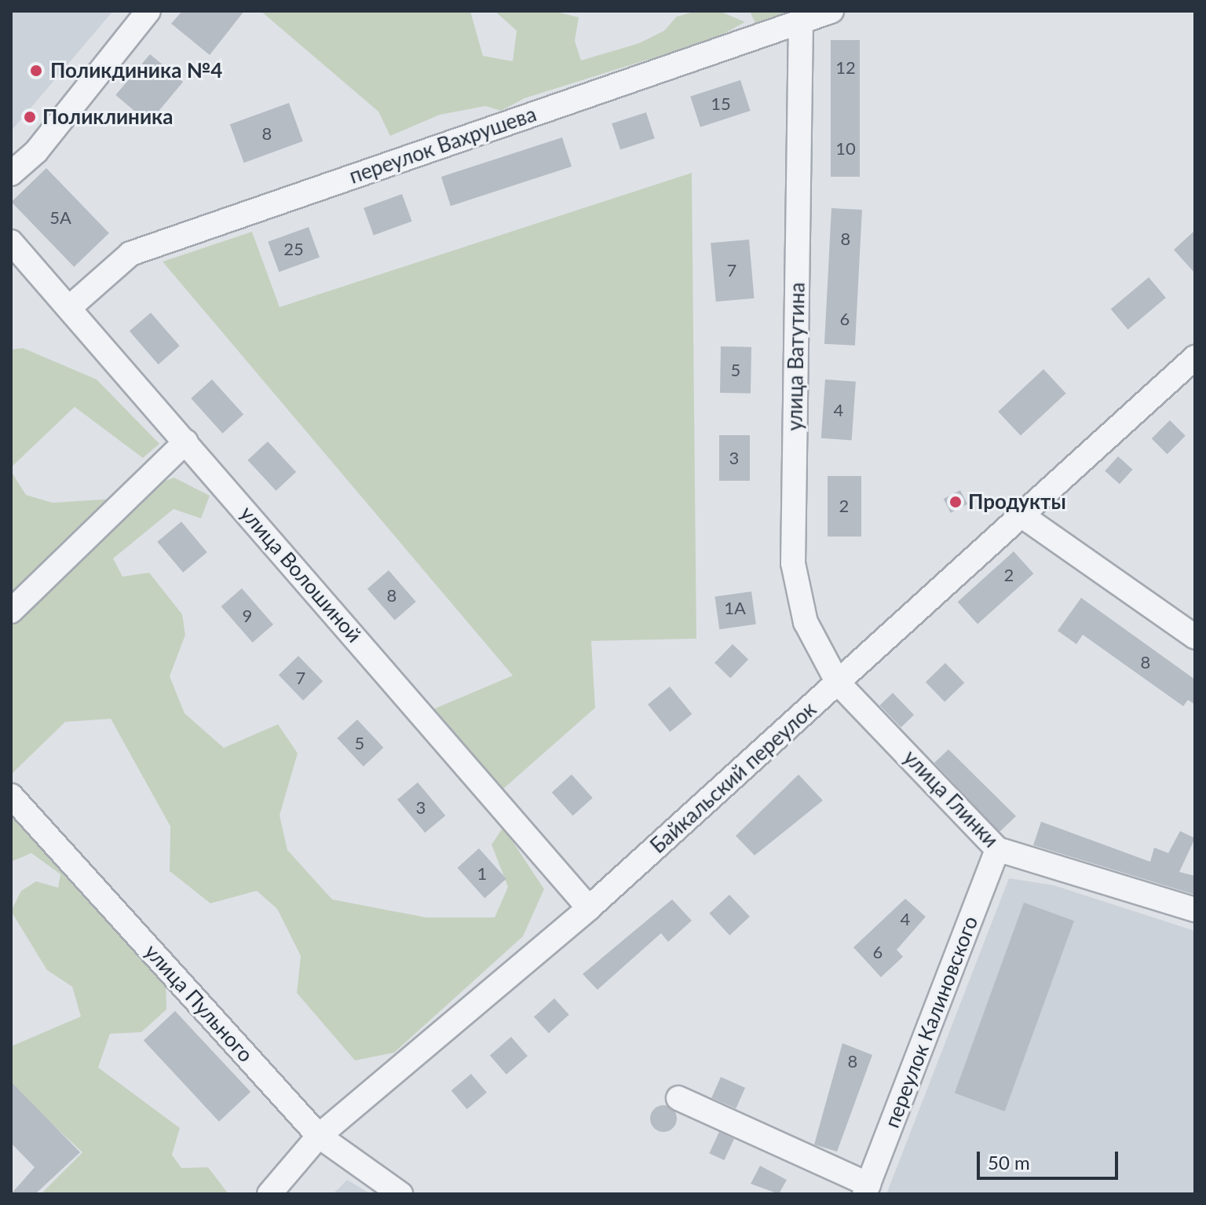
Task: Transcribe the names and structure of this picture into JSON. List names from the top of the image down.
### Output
{
  "streets": {
    "street": [
      "переулок Вахрушева",
      "улица Ватутина",
      "улица Волошиной",
      "Байкальский переулок",
      "улица Глинки",
      "улица Пульного",
      "переулок Калиновского"
    ]
  },
  "crossings": [
    ["переулок Вахрушева", "улица Ватутина"],
    ["переулок Вахрушева", "улица Волошиной"],
    ["улица Ватутина", "Байкальский переулок"],
    ["улица Ватутина", "улица Глинки"],
    ["улица Волошиной", "Байкальский переулок"],
    ["Байкальский переулок", "улица Глинки"],
    ["Байкальский переулок", "улица Пульного"],
    ["улица Глинки", "переулок Калиновского"]
  ],
  "places": ["Поликдиника №4", "Поликлиника", "Продукты"],
  "house_numbers": [
    "12",
    "15",
    "8",
    "10",
    "5А",
    "8",
    "25",
    "7",
    "6",
    "5",
    "4",
    "3",
    "2",
    "2",
    "8",
    "1А",
    "9",
    "8",
    "7",
    "5",
    "3",
    "1",
    "4",
    "6",
    "8"
  ],
  "scale_bar": "50 m"
}
